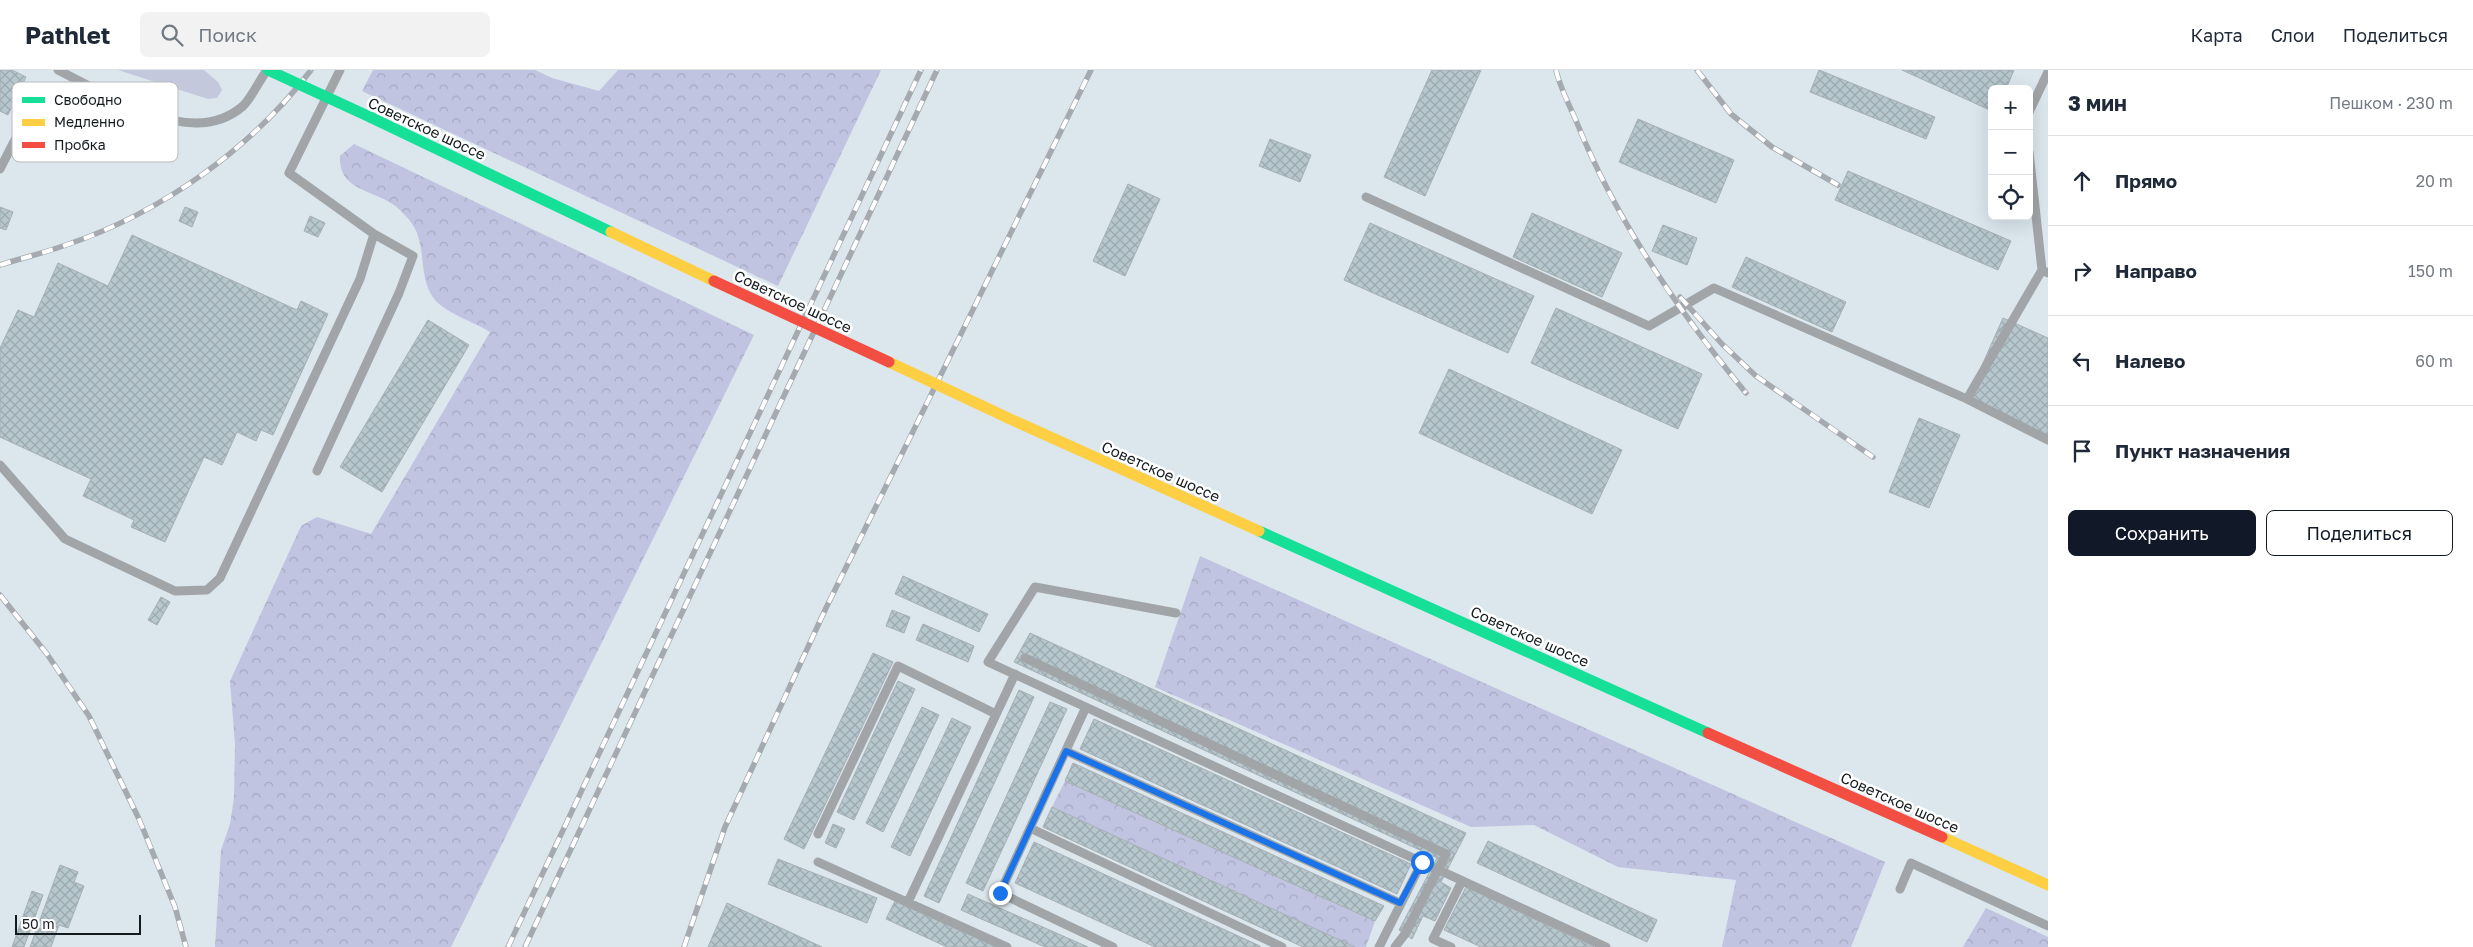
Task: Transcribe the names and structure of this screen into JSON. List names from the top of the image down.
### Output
{
  "streets": {
    "main road": ["Советское шоссе"]
  },
  "legend": ["Свободно", "Медленно", "Пробка"],
  "scale_bar": "50 m",
  "page": {
    "header": "Pathlet",
    "search": "Поиск",
    "nav": ["Карта", "Слои", "Поделиться"],
    "heading": ["3 мин", "Пешком · 230 m"],
    "map_buttons": ["+", "−"],
    "list": [
      ["Прямо", "20 m"],
      ["Направо", "150 m"],
      ["Налево", "60 m"],
      "Пункт назначения"
    ],
    "buttons": ["Сохранить", "Поделиться"],
    "scale": "50 m"
  }
}
